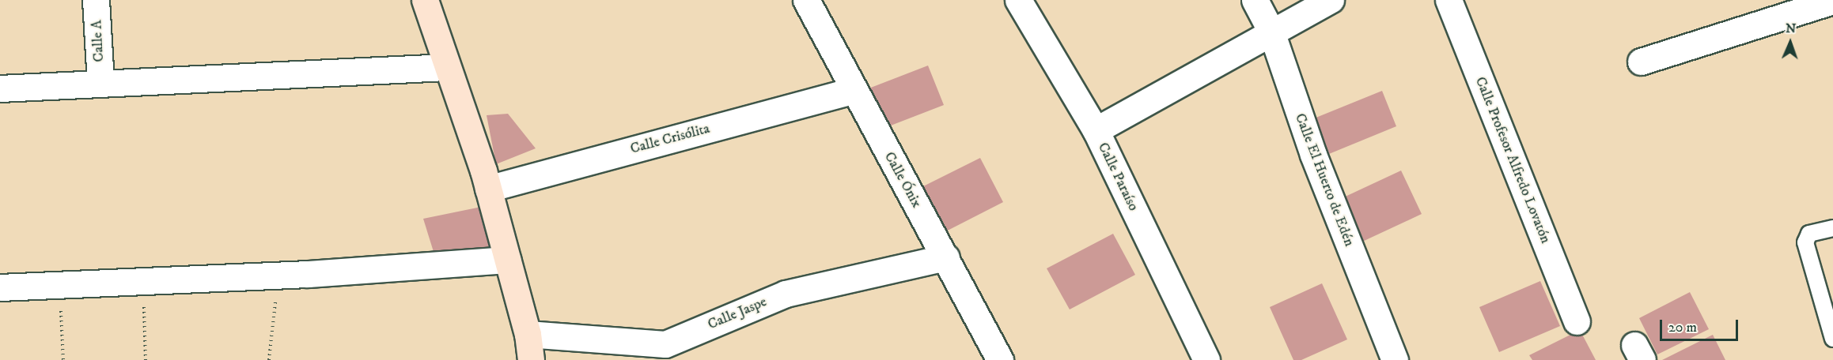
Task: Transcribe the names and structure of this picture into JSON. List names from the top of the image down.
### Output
{
  "streets": {
    "street": [
      "Calle A",
      "Calle Crisólita",
      "Calle Profesor Alfredo Lovatón",
      "Calle Paraíso",
      "Calle Ónix",
      "Calle El Huerto de Edén",
      "Calle Jaspe"
    ]
  },
  "crossings": [
    ["Calle Crisólita", "Calle Ónix"],
    ["Calle Ónix", "Calle Jaspe"]
  ],
  "scale_bar": "20 m",
  "north": "top"
}
